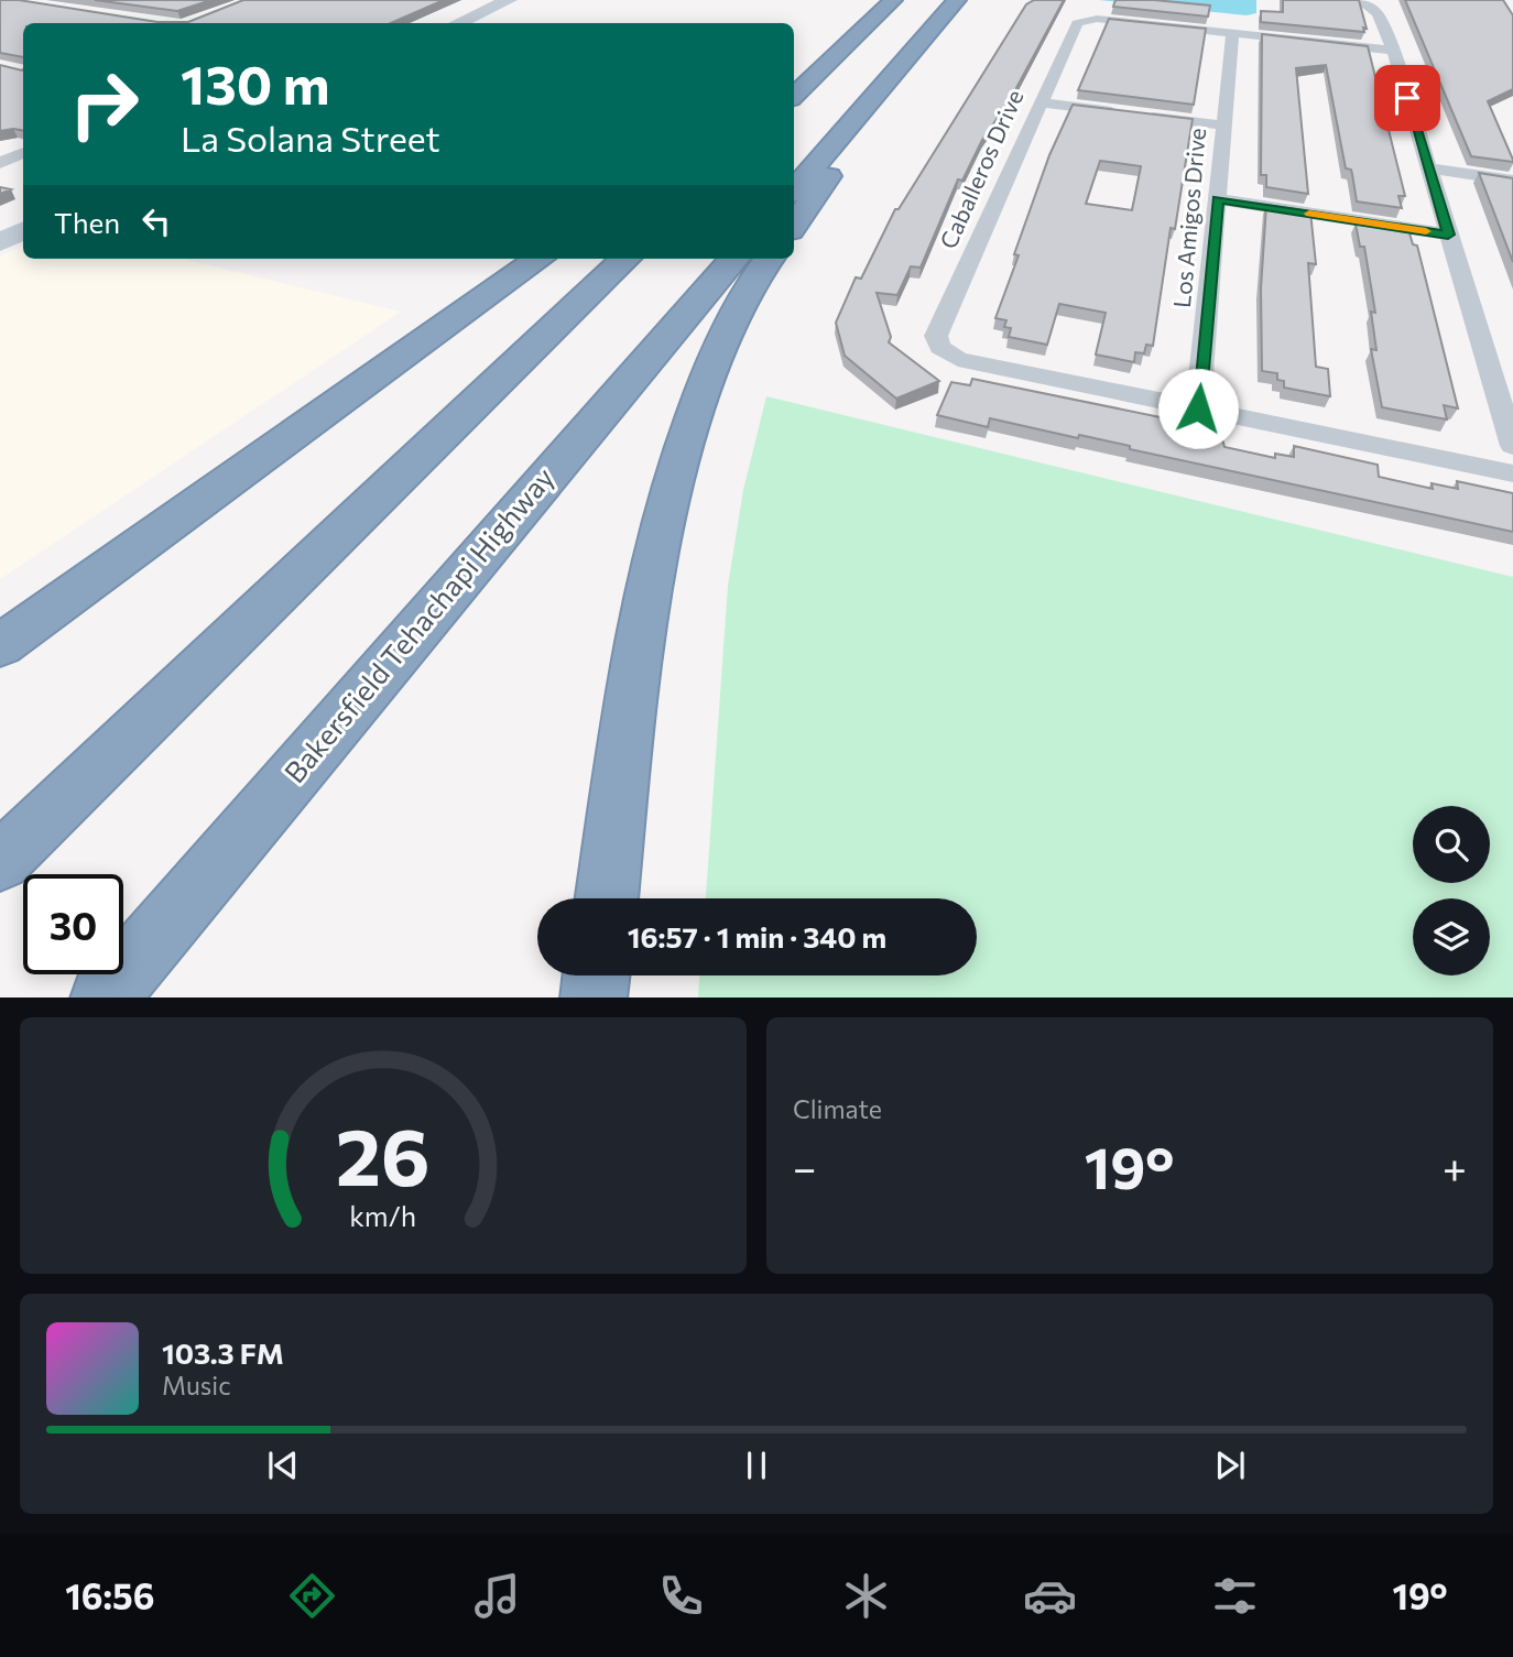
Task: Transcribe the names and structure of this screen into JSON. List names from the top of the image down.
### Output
{
  "streets": {
    "highway": ["Bakersfield Tehachapi Highway"],
    "street": ["Caballeros Drive", "Los Amigos Drive"]
  },
  "crossings": [
    ["Caballeros Drive", "Los Amigos Drive"]
  ],
  "page": {
    "turn": ["130 m", "La Solana Street"],
    "then": "Then",
    "limit": "30",
    "trip": "16:57 · 1 min · 340 m",
    "tile": "Climate",
    "heat": ["−", "19°", "+"],
    "song": ["103.3 FM", "Music"],
    "tabs": ["16:56", "19°"],
    "gauge": ["26", "km/h"]
  }
}
